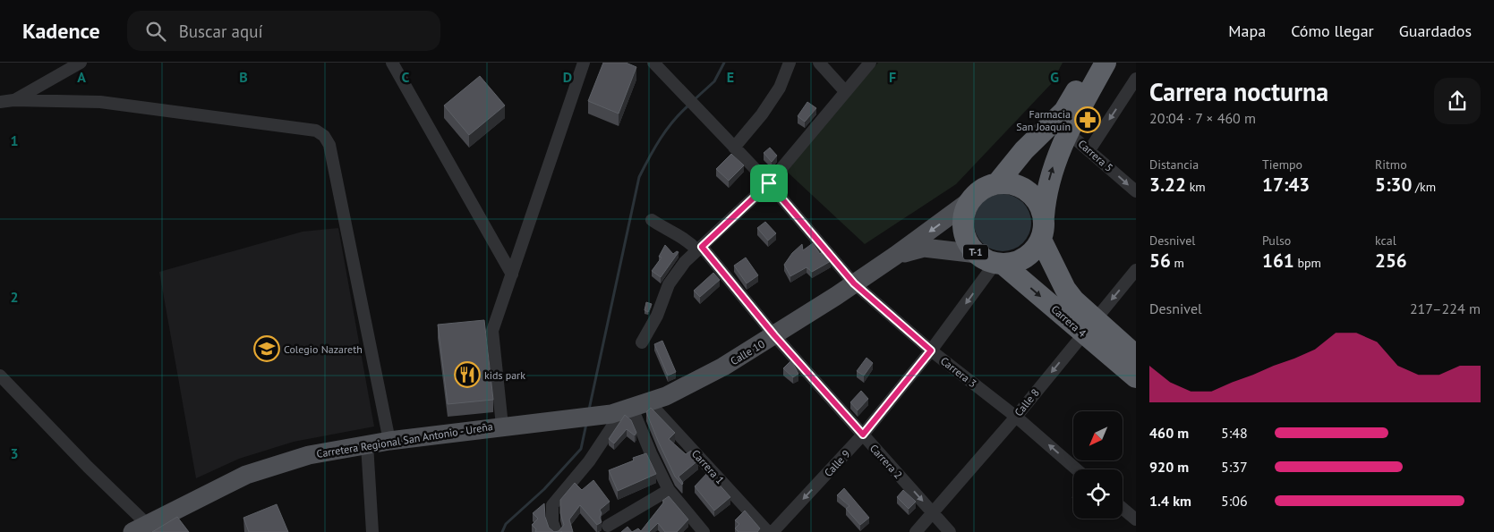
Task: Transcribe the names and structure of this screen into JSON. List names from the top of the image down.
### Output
{
  "streets": {
    "highway": ["T-1", "Carrera 4"],
    "main road": ["Calle 10", "Carretera Regional San Antonio - Ureña"],
    "street": [
      "Carrera 5",
      "Carrera 3",
      "Calle 8",
      "Carrera 2",
      "Calle 9",
      "Carrera 1"
    ]
  },
  "crossings": [
    ["T-1", "Carrera 4"],
    ["T-1", "Calle 10"],
    ["T-1", "Calle 9"],
    ["Carrera 4", "Calle 10"],
    ["Carrera 4", "Calle 8"],
    ["Carrera 4", "Calle 9"],
    ["Calle 10", "Carrera 3"],
    ["Calle 10", "Carretera Regional San Antonio - Ureña"],
    ["Calle 10", "Carrera 2"],
    ["Calle 10", "Calle 9"],
    ["Calle 10", "Carrera 1"],
    ["Carrera 3", "Calle 8"],
    ["Carrera 3", "Calle 9"],
    ["Calle 8", "Carrera 2"],
    ["Carretera Regional San Antonio - Ureña", "Carrera 1"],
    ["Carrera 2", "Calle 9"]
  ],
  "one_way": ["Carrera 5", "Calle 8", "Calle 9"],
  "places": {
    "pharmacy": ["Farmacia San Joaquín"],
    "school or university": ["Colegio Nazareth"],
    "restaurant": ["kids park"]
  },
  "north": "bottom left",
  "page": {
    "header": "Kadence",
    "search": "Buscar aquí",
    "nav": ["Mapa", "Cómo llegar", "Guardados"],
    "heading": ["Carrera nocturna", "20:04 · 7 × 460 m"],
    "stats": [
      ["Distancia", "3.22 km"],
      ["Tiempo", "17:43"],
      ["Ritmo", "5:30 /km"],
      ["Desnivel", "56 m"],
      ["Pulso", "161 bpm"],
      ["kcal", "256"]
    ],
    "chart": ["Desnivel", "217–224 m"],
    "list": [
      {
        "name": "460 m",
        "note": "5:48"
      },
      {
        "name": "920 m",
        "note": "5:37"
      },
      {
        "name": "1.4 km",
        "note": "5:06"
      }
    ]
  },
  "grid": {
    "columns": [
      "A",
      "B",
      "C",
      "D",
      "E",
      "F",
      "G"
    ],
    "rows": ["1", "2", "3"]
  }
}
